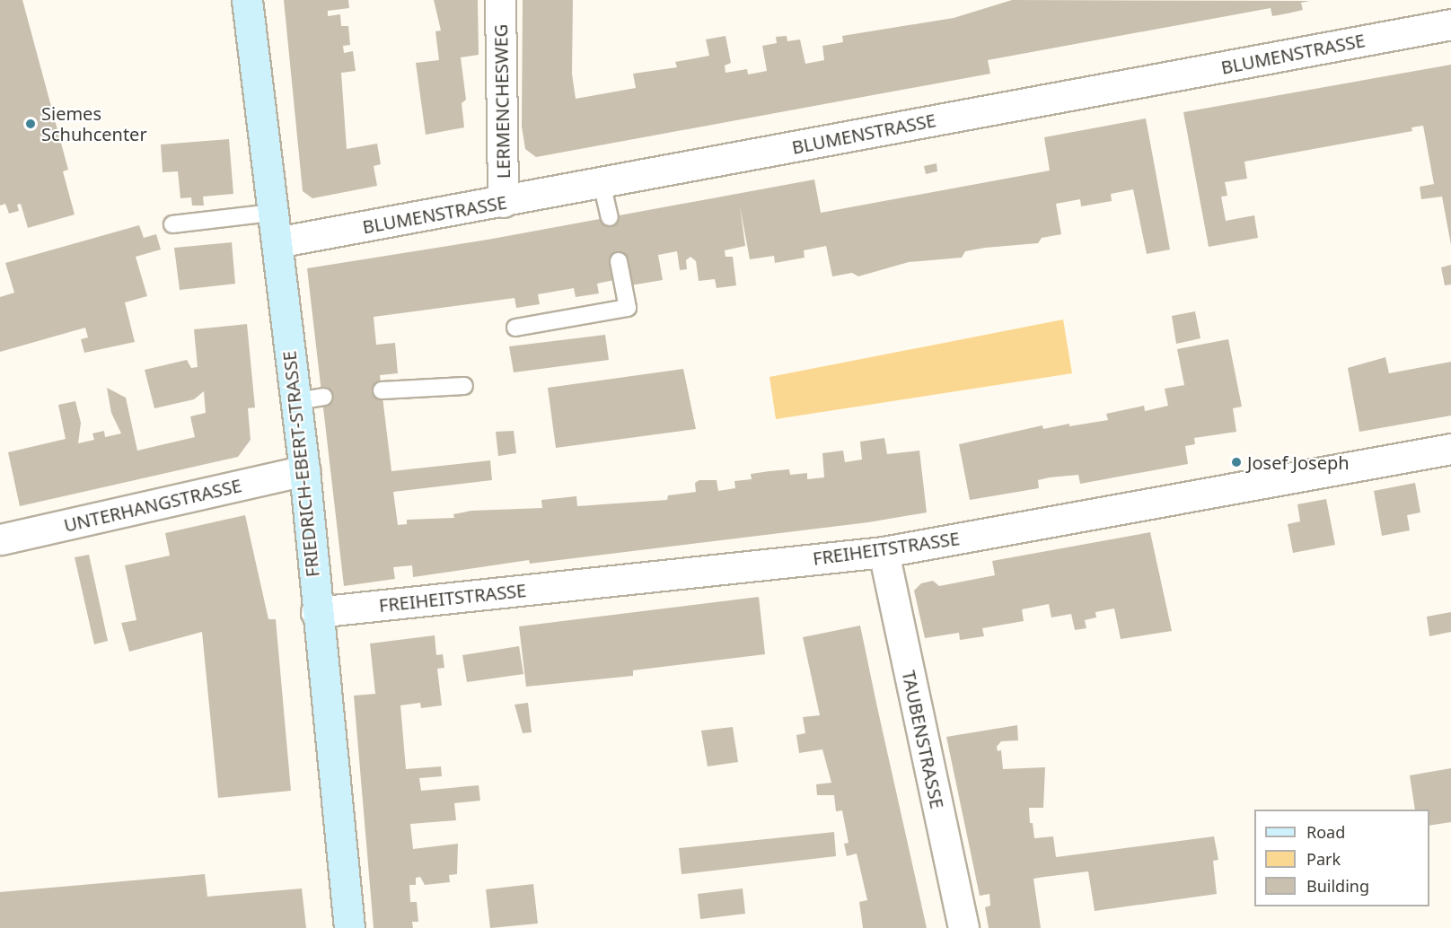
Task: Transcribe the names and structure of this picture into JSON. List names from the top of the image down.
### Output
{
  "streets": {
    "main road": ["FRIEDRICH-EBERT-STRASSE"],
    "street": [
      "BLUMENSTRASSE",
      "LERMENCHESWEG",
      "UNTERHANGSTRASSE",
      "FREIHEITSTRASSE",
      "TAUBENSTRASSE"
    ]
  },
  "crossings": [
    ["BLUMENSTRASSE", "LERMENCHESWEG"],
    ["BLUMENSTRASSE", "FRIEDRICH-EBERT-STRASSE"],
    ["FRIEDRICH-EBERT-STRASSE", "UNTERHANGSTRASSE"],
    ["FRIEDRICH-EBERT-STRASSE", "FREIHEITSTRASSE"],
    ["FREIHEITSTRASSE", "TAUBENSTRASSE"]
  ],
  "places": ["Siemes Schuhcenter", "Josef Joseph"],
  "legend": ["Road", "Park", "Building"]
}
